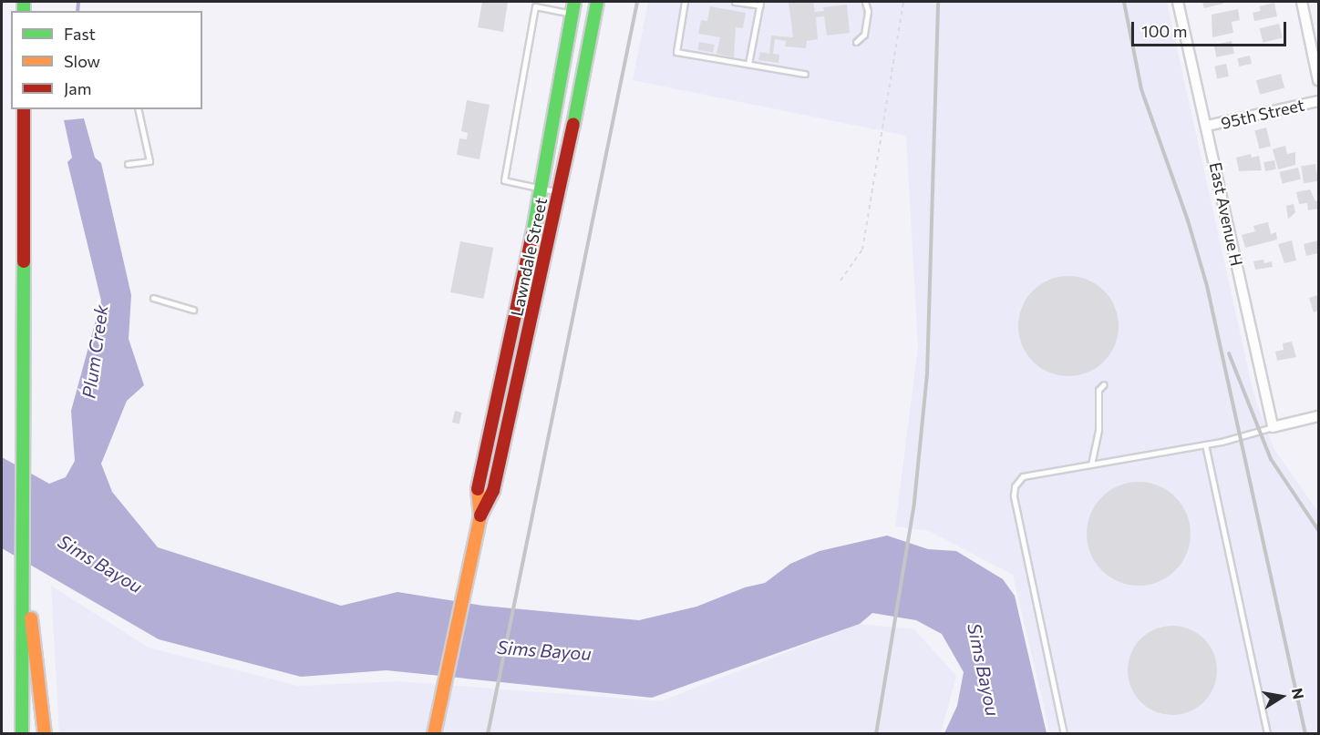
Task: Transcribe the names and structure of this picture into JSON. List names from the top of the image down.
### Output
{
  "streets": {
    "main road": ["Lawndale Street"],
    "street": ["95th Street", "East Avenue H"]
  },
  "crossings": [
    ["95th Street", "East Avenue H"]
  ],
  "water": ["Plum Creek", "Sims Bayou"],
  "legend": ["Fast", "Slow", "Jam"],
  "scale_bar": "100 m",
  "north": "right"
}
